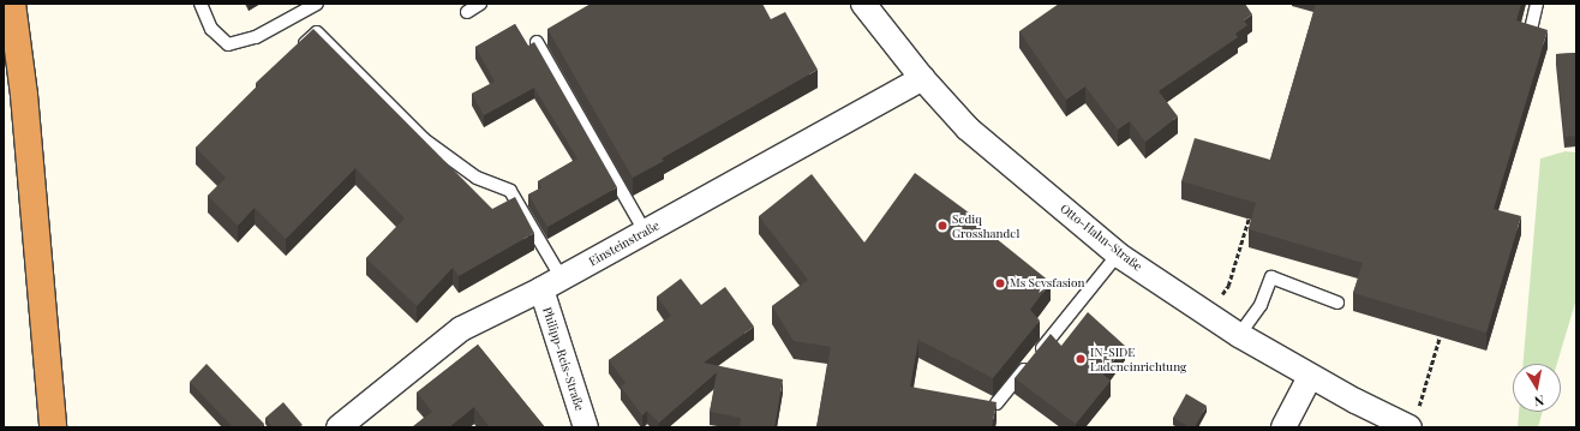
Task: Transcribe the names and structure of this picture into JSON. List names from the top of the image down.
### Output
{
  "streets": {
    "street": ["Otto-Hahn-Straße", "Einsteinstraße", "Philipp-Reis-Straße"]
  },
  "crossings": [
    ["Otto-Hahn-Straße", "Einsteinstraße"],
    ["Einsteinstraße", "Philipp-Reis-Straße"]
  ],
  "places": ["Sediq Grosshandel", "Ms Sevsfasion", "IN-SIDE Ladeneinrichtung"],
  "north": "bottom"
}
